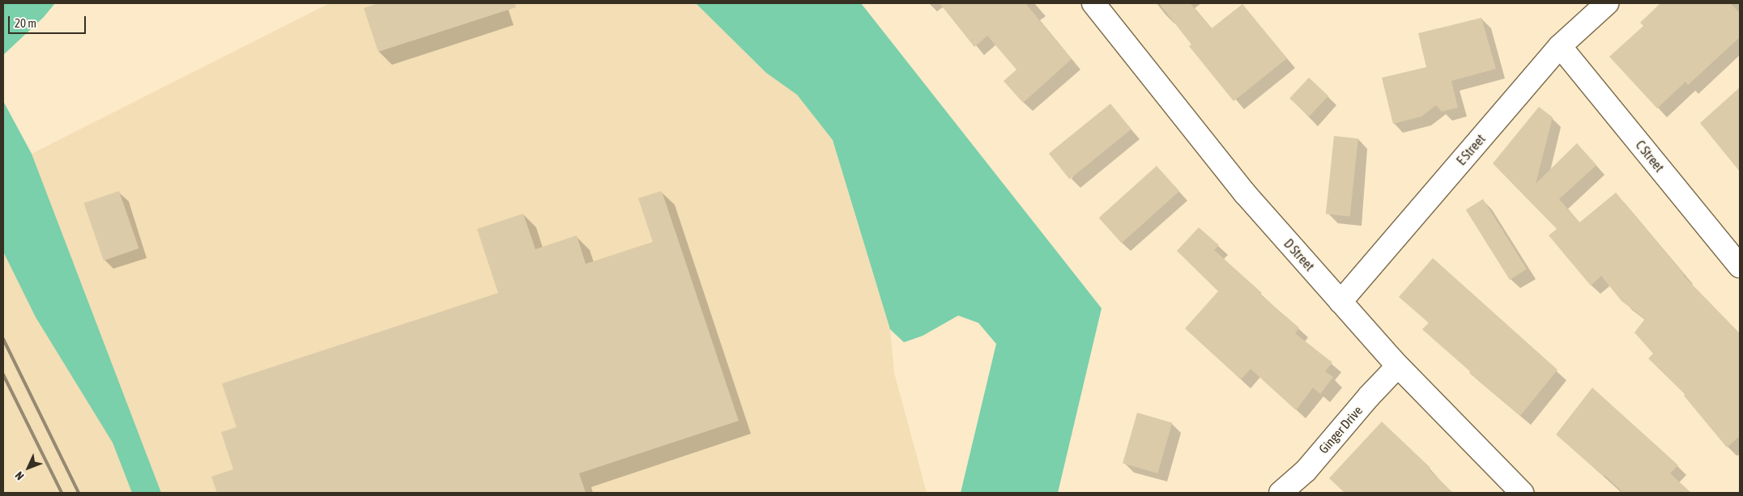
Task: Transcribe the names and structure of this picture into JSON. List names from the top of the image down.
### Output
{
  "streets": {
    "street": [
      "E Street",
      "C Street",
      "D Street",
      "Ginger Drive"
    ]
  },
  "crossings": [
    ["E Street", "C Street"],
    ["E Street", "D Street"],
    ["D Street", "Ginger Drive"]
  ],
  "scale_bar": "20 m",
  "north": "bottom left"
}
